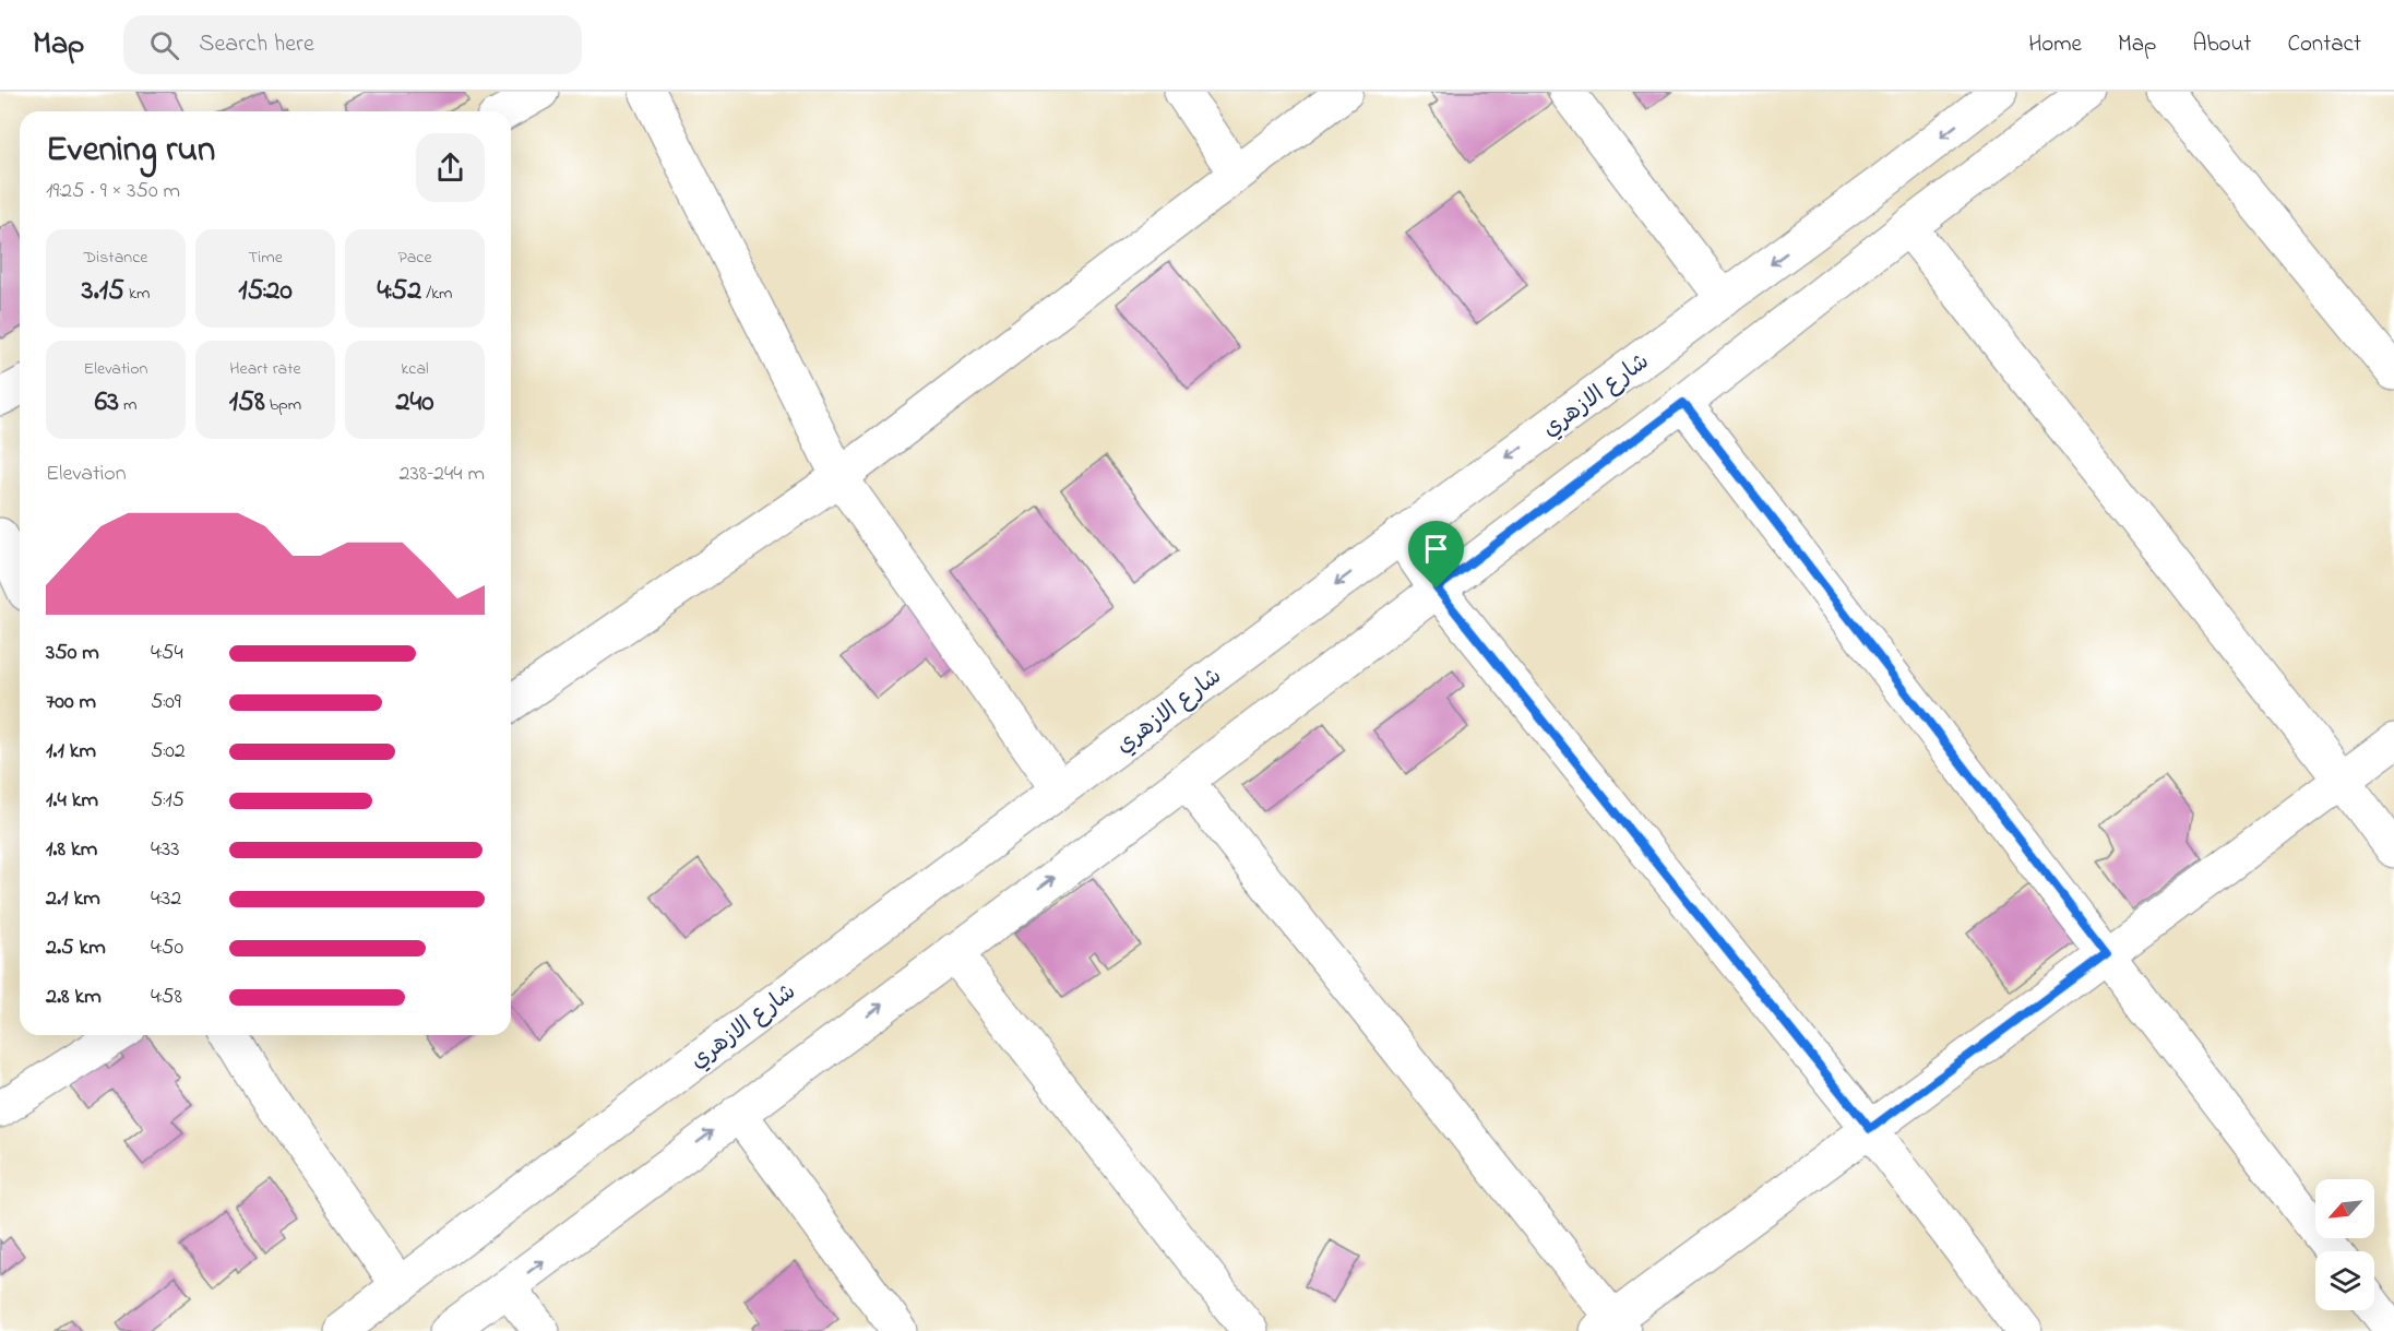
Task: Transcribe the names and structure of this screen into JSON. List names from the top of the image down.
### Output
{
  "streets": {
    "street": ["شارع الازهري"]
  },
  "north": "bottom left",
  "page": {
    "header": "Map",
    "search": "Search here",
    "nav": [
      "Home",
      "Map",
      "About",
      "Contact"
    ],
    "heading": ["Evening run", "19:25 · 9 × 350 m"],
    "stats": [
      ["Distance", "3.15 km"],
      ["Time", "15:20"],
      ["Pace", "4:52 /km"],
      ["Elevation", "63 m"],
      ["Heart rate", "158 bpm"],
      ["kcal", "240"]
    ],
    "chart": ["Elevation", "238–244 m"],
    "list": [
      {
        "name": "350 m",
        "note": "4:54"
      },
      {
        "name": "700 m",
        "note": "5:09"
      },
      {
        "name": "1.1 km",
        "note": "5:02"
      },
      {
        "name": "1.4 km",
        "note": "5:15"
      },
      {
        "name": "1.8 km",
        "note": "4:33"
      },
      {
        "name": "2.1 km",
        "note": "4:32"
      },
      {
        "name": "2.5 km",
        "note": "4:50"
      },
      {
        "name": "2.8 km",
        "note": "4:58"
      }
    ]
  }
}
